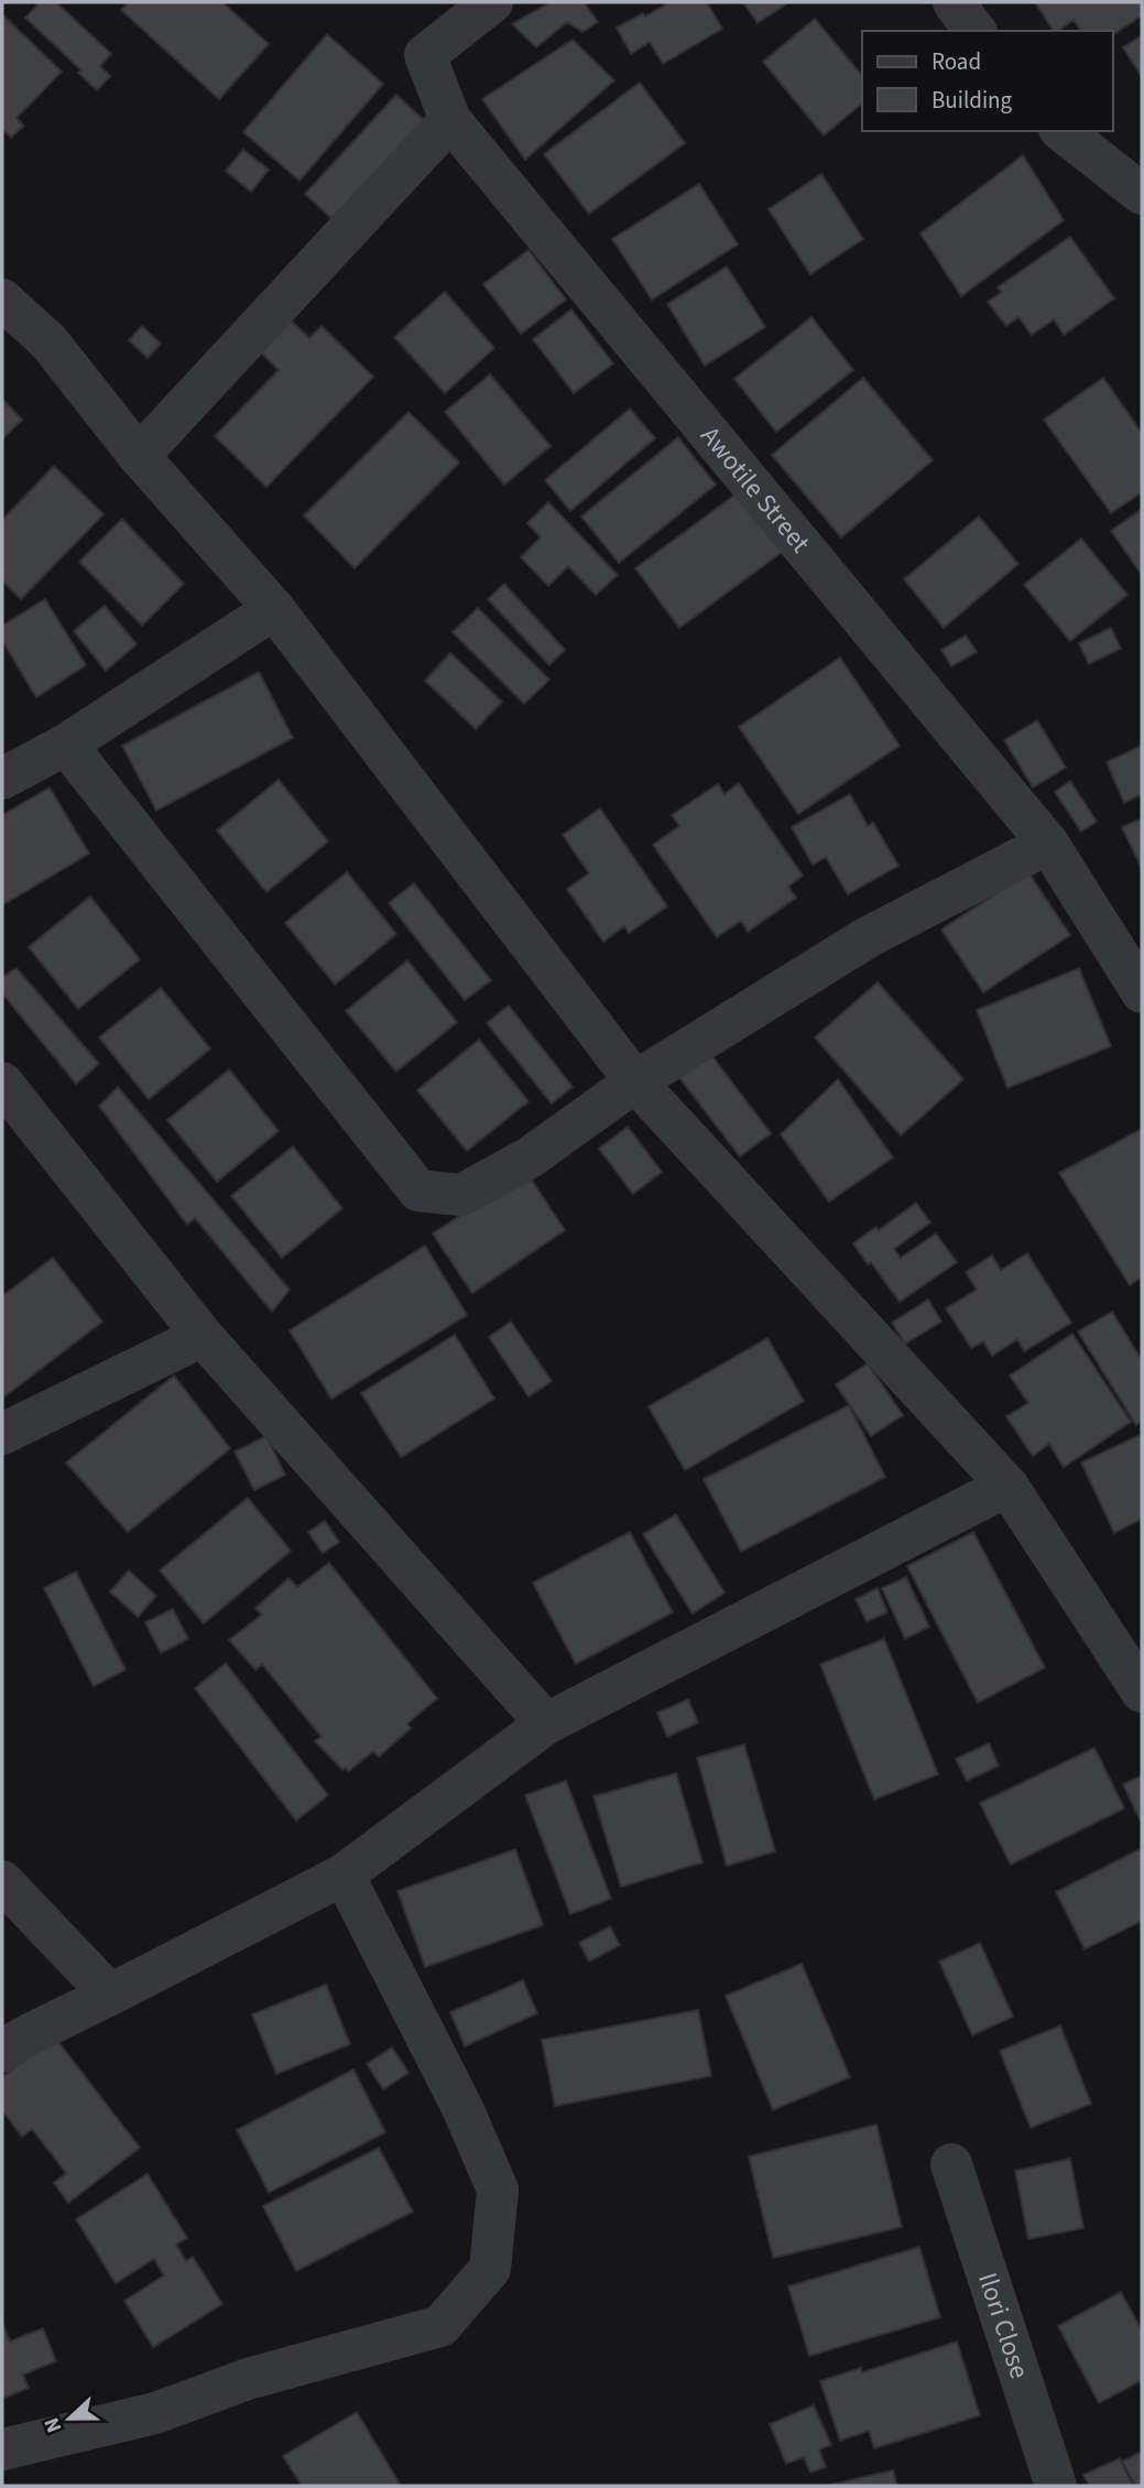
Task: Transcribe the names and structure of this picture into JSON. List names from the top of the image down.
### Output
{
  "streets": {
    "street": ["Awotile Street", "Ilori Close"]
  },
  "legend": ["Road", "Building"],
  "north": "left"
}
